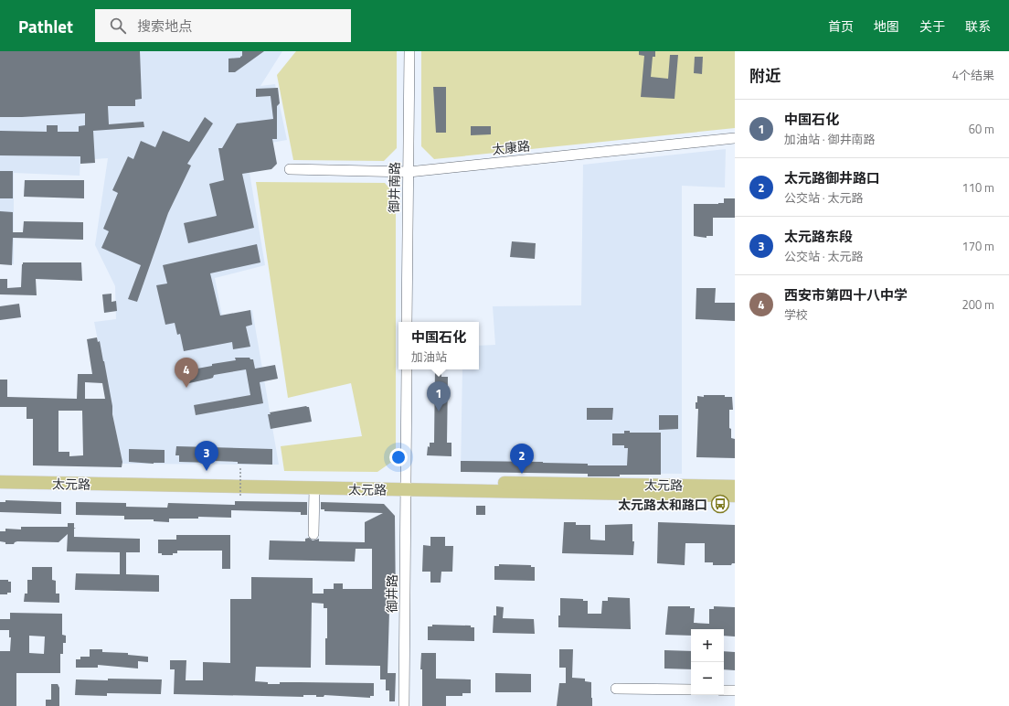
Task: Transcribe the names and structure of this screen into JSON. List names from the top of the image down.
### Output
{
  "streets": {
    "main road": ["太元路"],
    "street": ["太康路", "御井南路", "御井路"]
  },
  "crossings": [
    ["太康路", "御井南路"],
    ["太元路", "御井路"]
  ],
  "places": {
    "bus stop": ["太元路太和路口"]
  },
  "page": {
    "header": "Pathlet",
    "search": "搜索地点",
    "nav": [
      "首页",
      "地图",
      "关于",
      "联系"
    ],
    "heading": ["附近", "4个结果"],
    "list": [
      {
        "mark": "1",
        "name": "中国石化",
        "note": "加油站 · 御井南路",
        "value": "60 m"
      },
      {
        "mark": "2",
        "name": "太元路御井路口",
        "note": "公交站 · 太元路",
        "value": "110 m"
      },
      {
        "mark": "3",
        "name": "太元路东段",
        "note": "公交站 · 太元路",
        "value": "170 m"
      },
      {
        "mark": "4",
        "name": "西安市第四十八中学",
        "note": "学校",
        "value": "200 m"
      }
    ],
    "popup": ["中国石化", "加油站"],
    "pins": [
      "4",
      "1",
      "3",
      "2"
    ],
    "map_buttons": ["+", "−"]
  }
}
